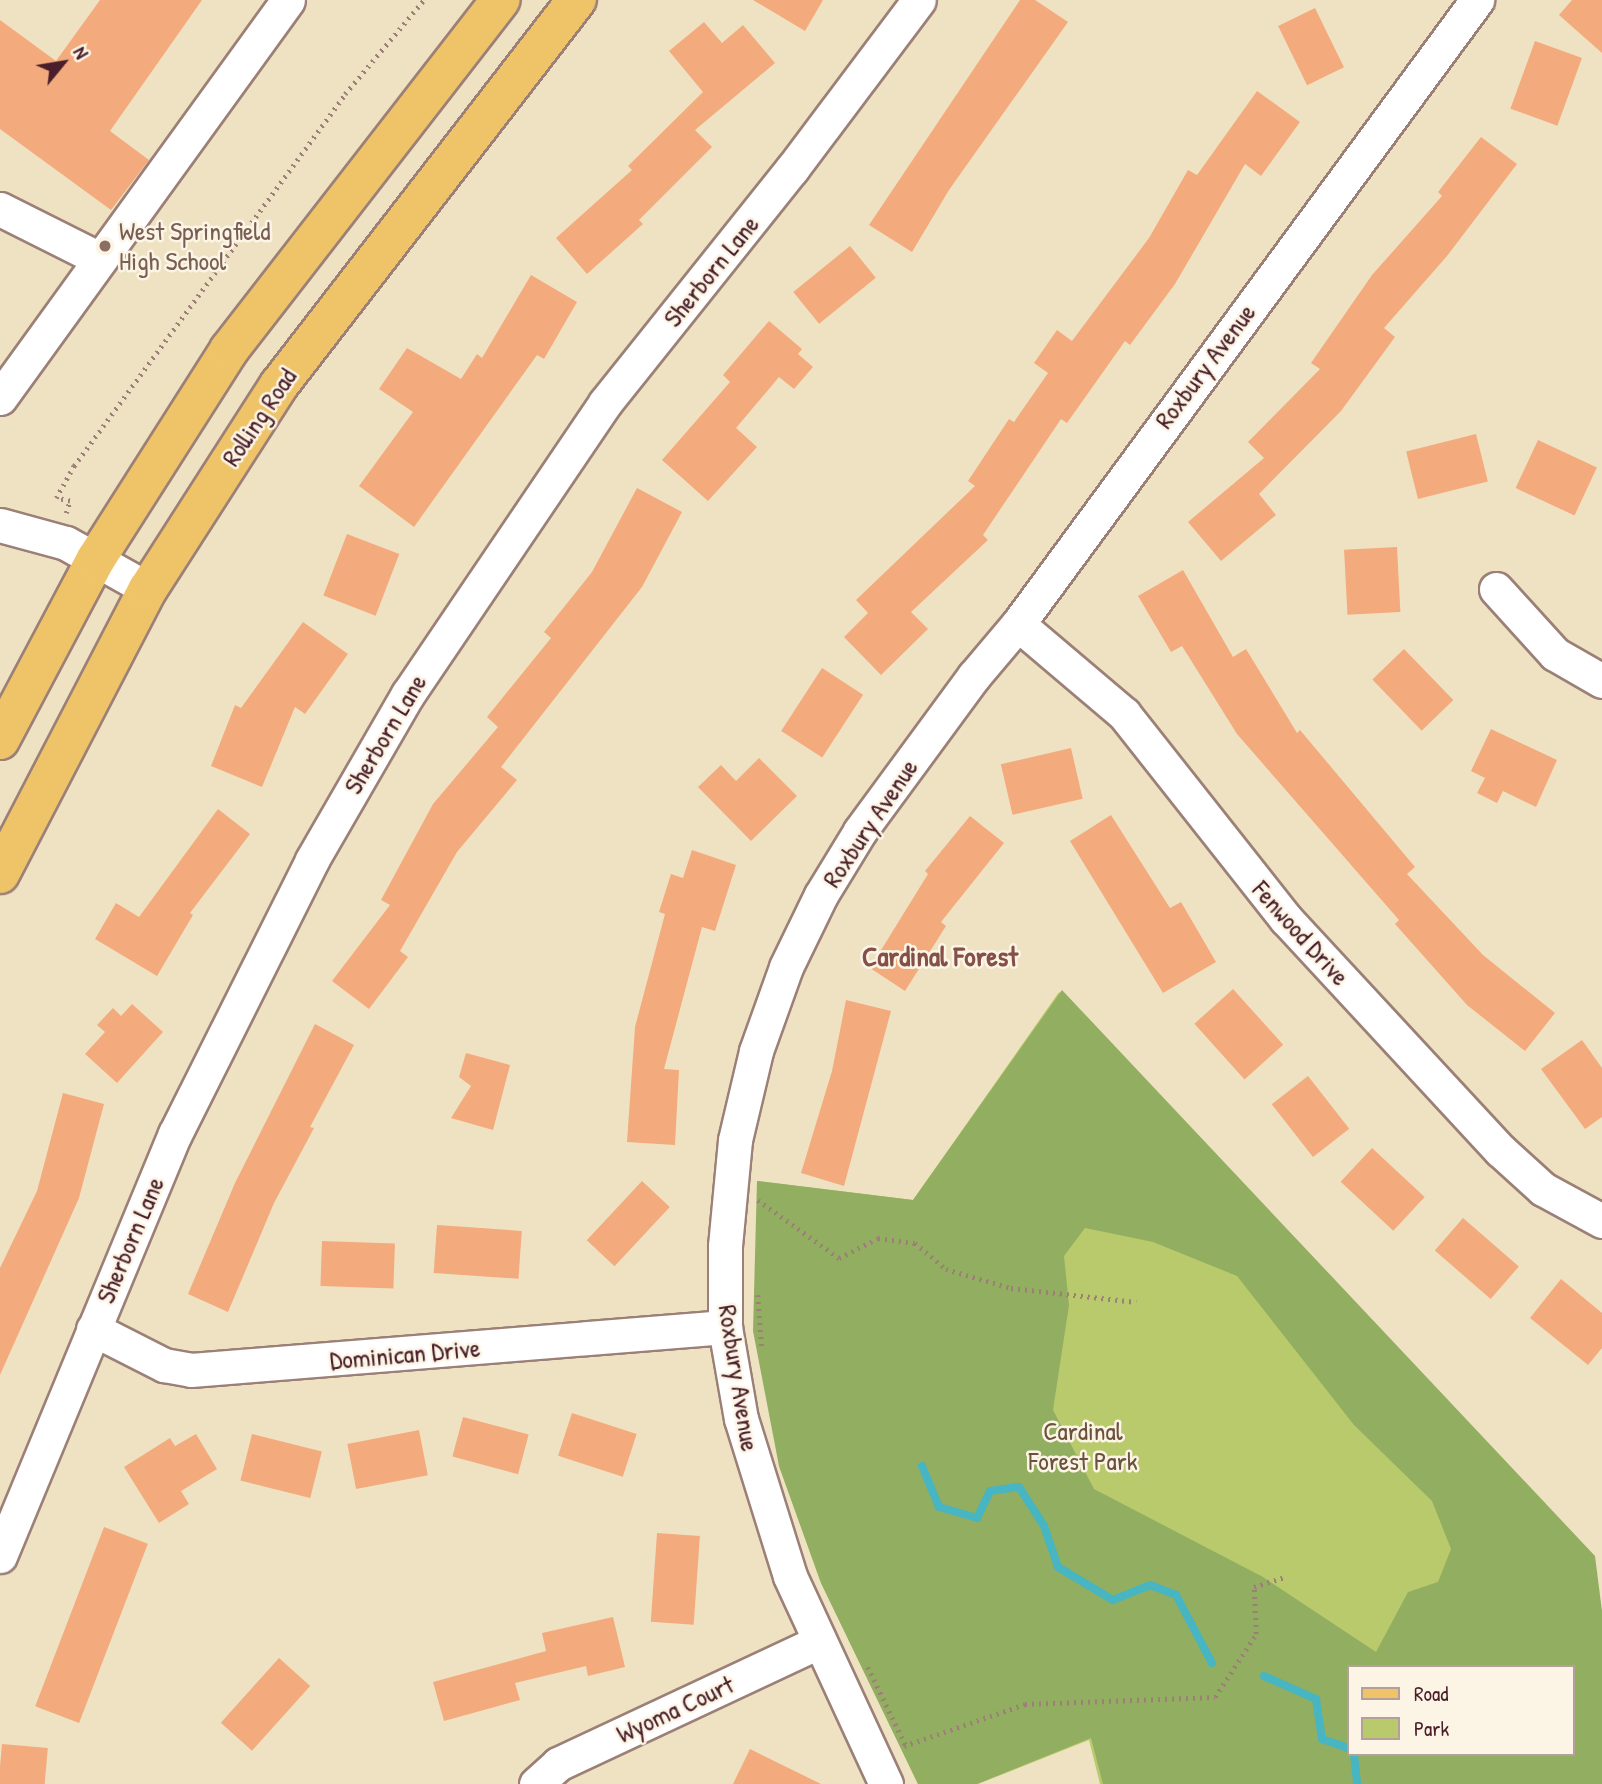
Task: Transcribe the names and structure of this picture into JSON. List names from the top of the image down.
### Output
{
  "streets": {
    "main road": ["Rolling Road"],
    "street": [
      "Sherborn Lane",
      "Roxbury Avenue",
      "Fenwood Drive",
      "Dominican Drive",
      "Wyoma Court"
    ]
  },
  "crossings": [
    ["Sherborn Lane", "Dominican Drive"],
    ["Roxbury Avenue", "Fenwood Drive"],
    ["Roxbury Avenue", "Dominican Drive"],
    ["Roxbury Avenue", "Wyoma Court"]
  ],
  "districts": ["Cardinal Forest"],
  "parks": ["Cardinal Forest Park"],
  "places": ["West Springfield High School"],
  "legend": ["Road", "Park"],
  "north": "top right"
}
